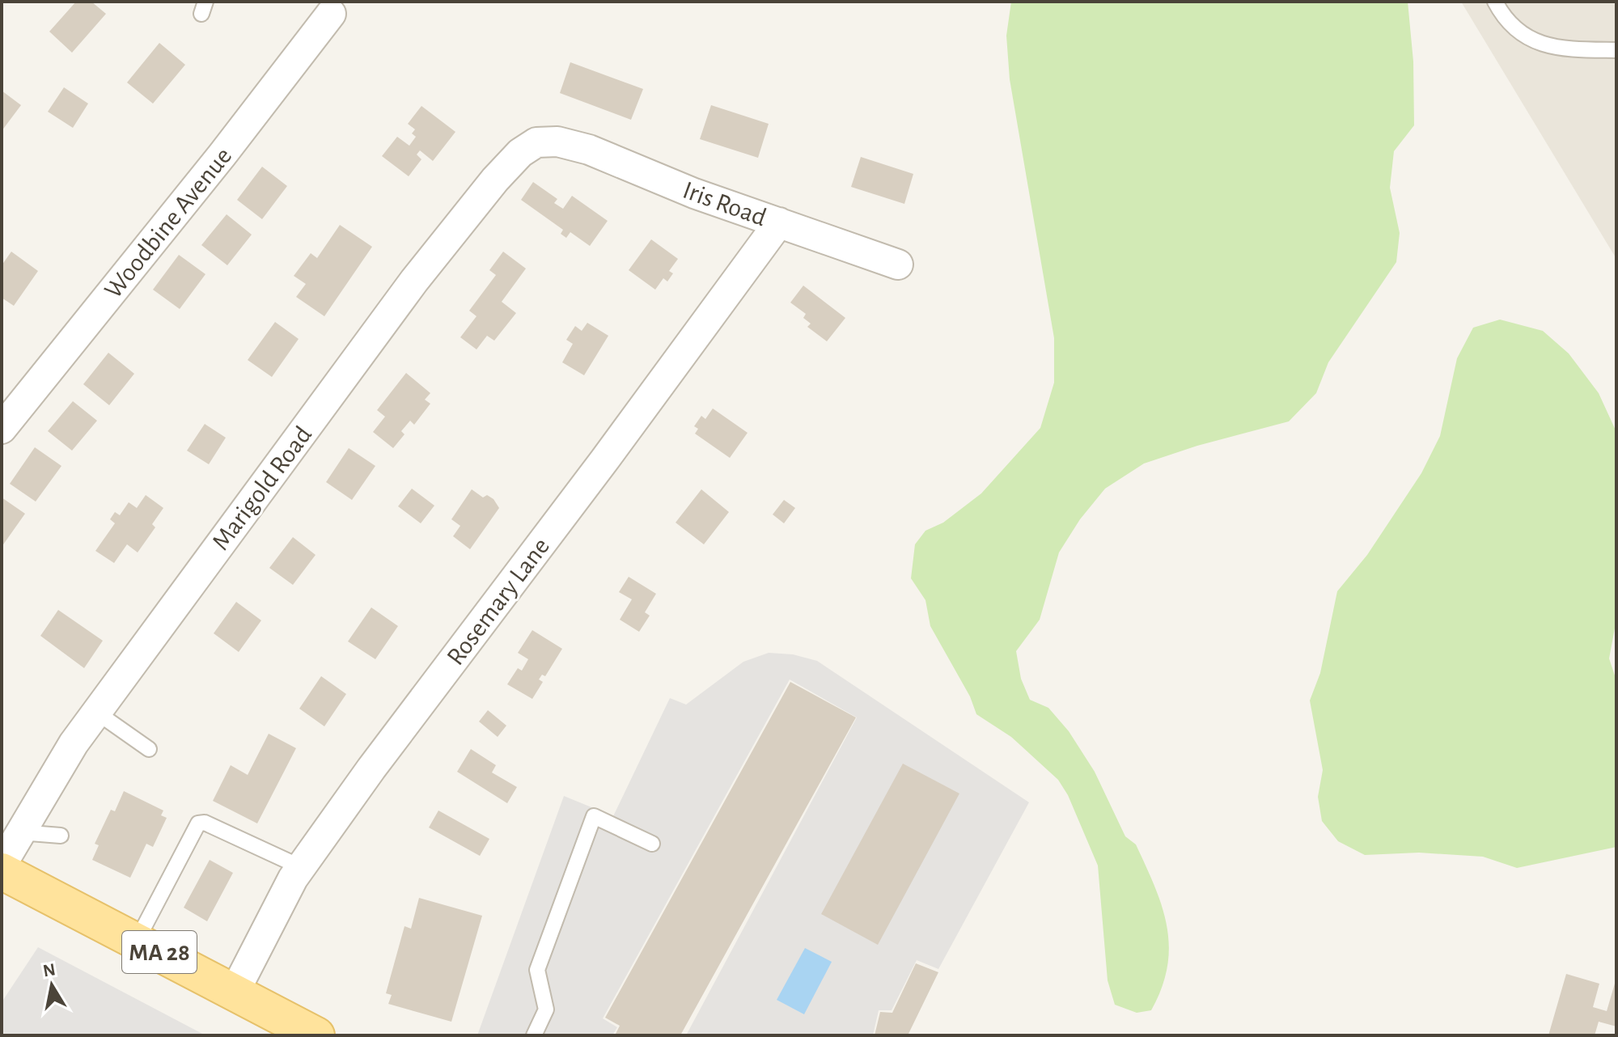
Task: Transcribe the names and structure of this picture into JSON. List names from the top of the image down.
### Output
{
  "streets": {
    "main road": ["MA 28"],
    "street": [
      "Iris Road",
      "Woodbine Avenue",
      "Marigold Road",
      "Rosemary Lane"
    ]
  },
  "crossings": [
    ["Iris Road", "Marigold Road"],
    ["Iris Road", "Rosemary Lane"],
    ["Rosemary Lane", "MA 28"]
  ],
  "north": "top"
}
